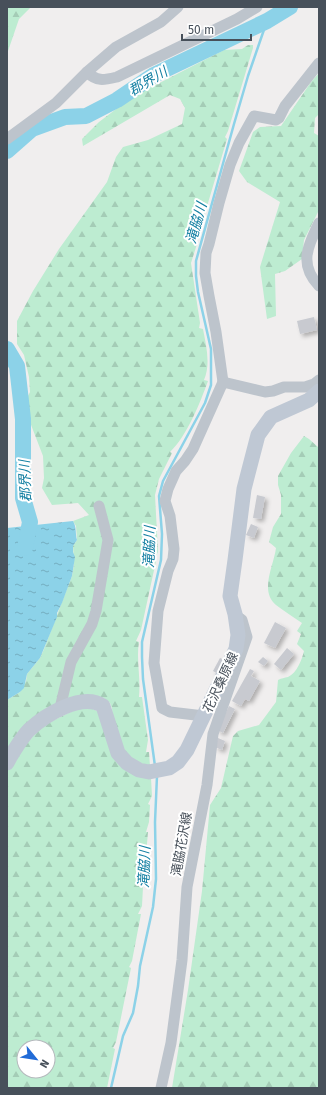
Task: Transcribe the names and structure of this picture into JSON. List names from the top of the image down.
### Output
{
  "streets": {
    "main road": ["花沢桑原線"],
    "street": ["滝脇花沢線"]
  },
  "crossings": [
    ["花沢桑原線", "滝脇花沢線"]
  ],
  "water": ["郡界川", "滝脇川"],
  "scale_bar": "50 m",
  "north": "bottom right"
}
